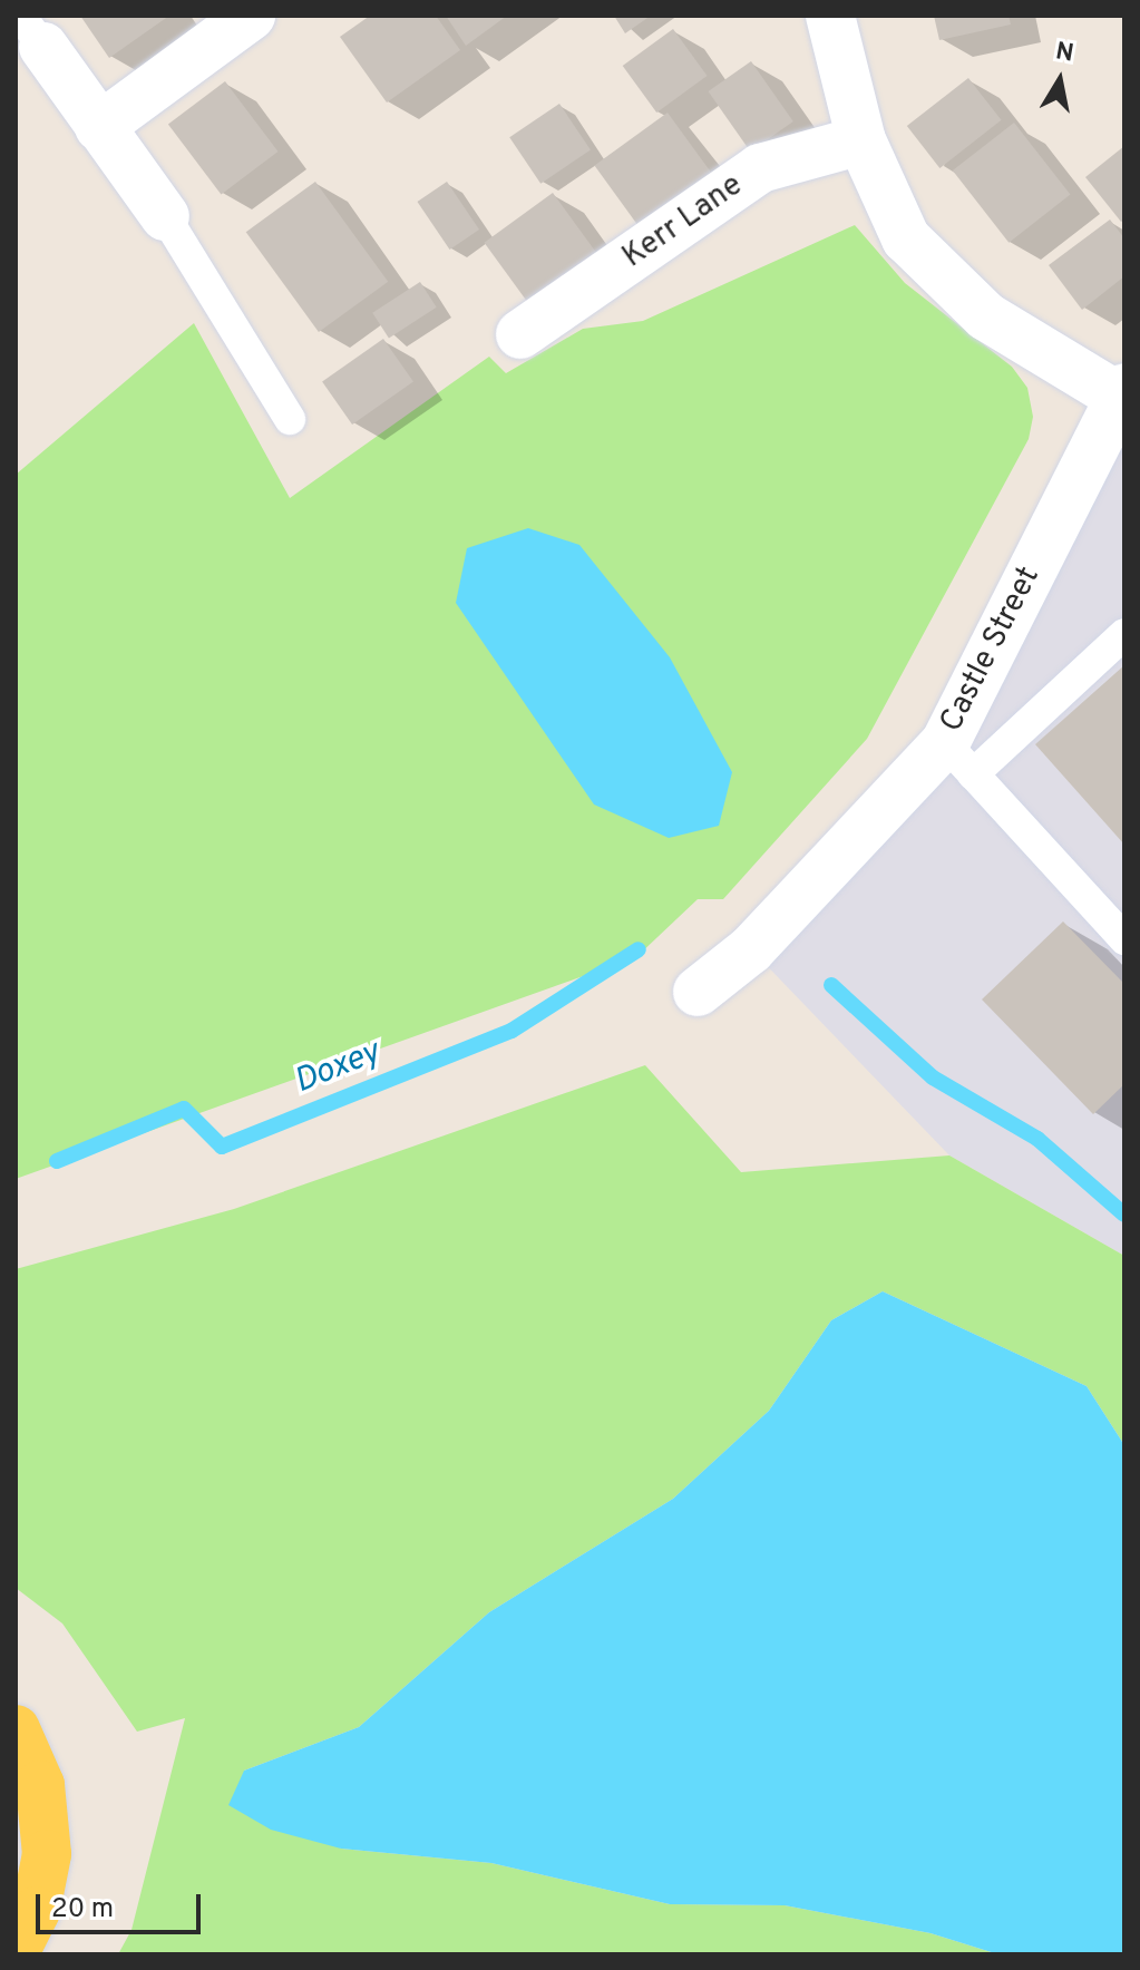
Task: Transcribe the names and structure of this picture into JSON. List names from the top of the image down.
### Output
{
  "streets": {
    "street": ["Kerr Lane", "Castle Street"]
  },
  "water": ["Doxey"],
  "scale_bar": "20 m",
  "north": "top"
}
